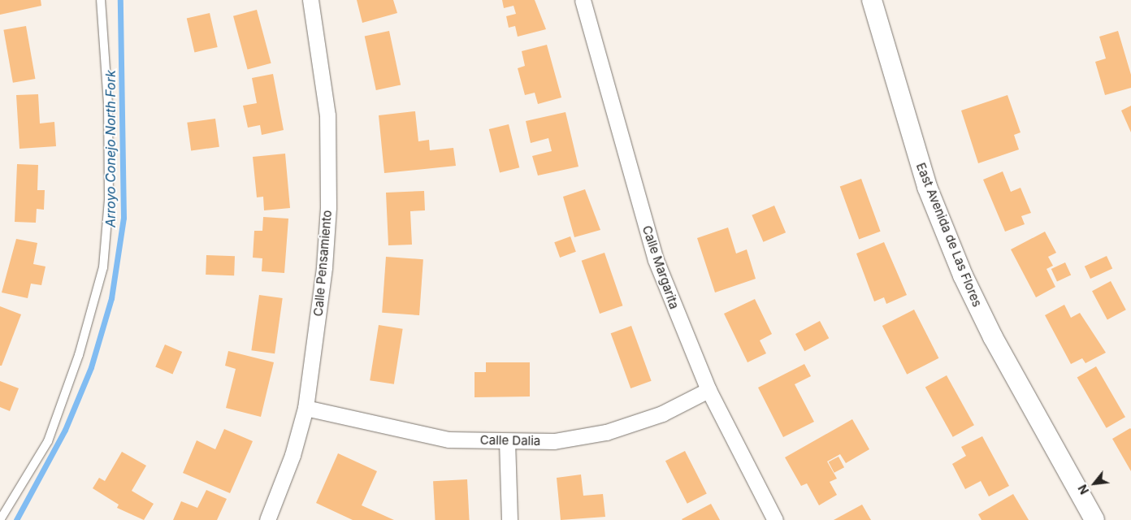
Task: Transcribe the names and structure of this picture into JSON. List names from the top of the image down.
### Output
{
  "streets": {
    "street": [
      "East Avenida de Las Flores",
      "Calle Pensamiento",
      "Calle Margarita",
      "Calle Dalia"
    ]
  },
  "crossings": [
    ["Calle Pensamiento", "Calle Dalia"],
    ["Calle Margarita", "Calle Dalia"]
  ],
  "water": ["Arroyo Conejo North Fork"],
  "north": "bottom left"
}
